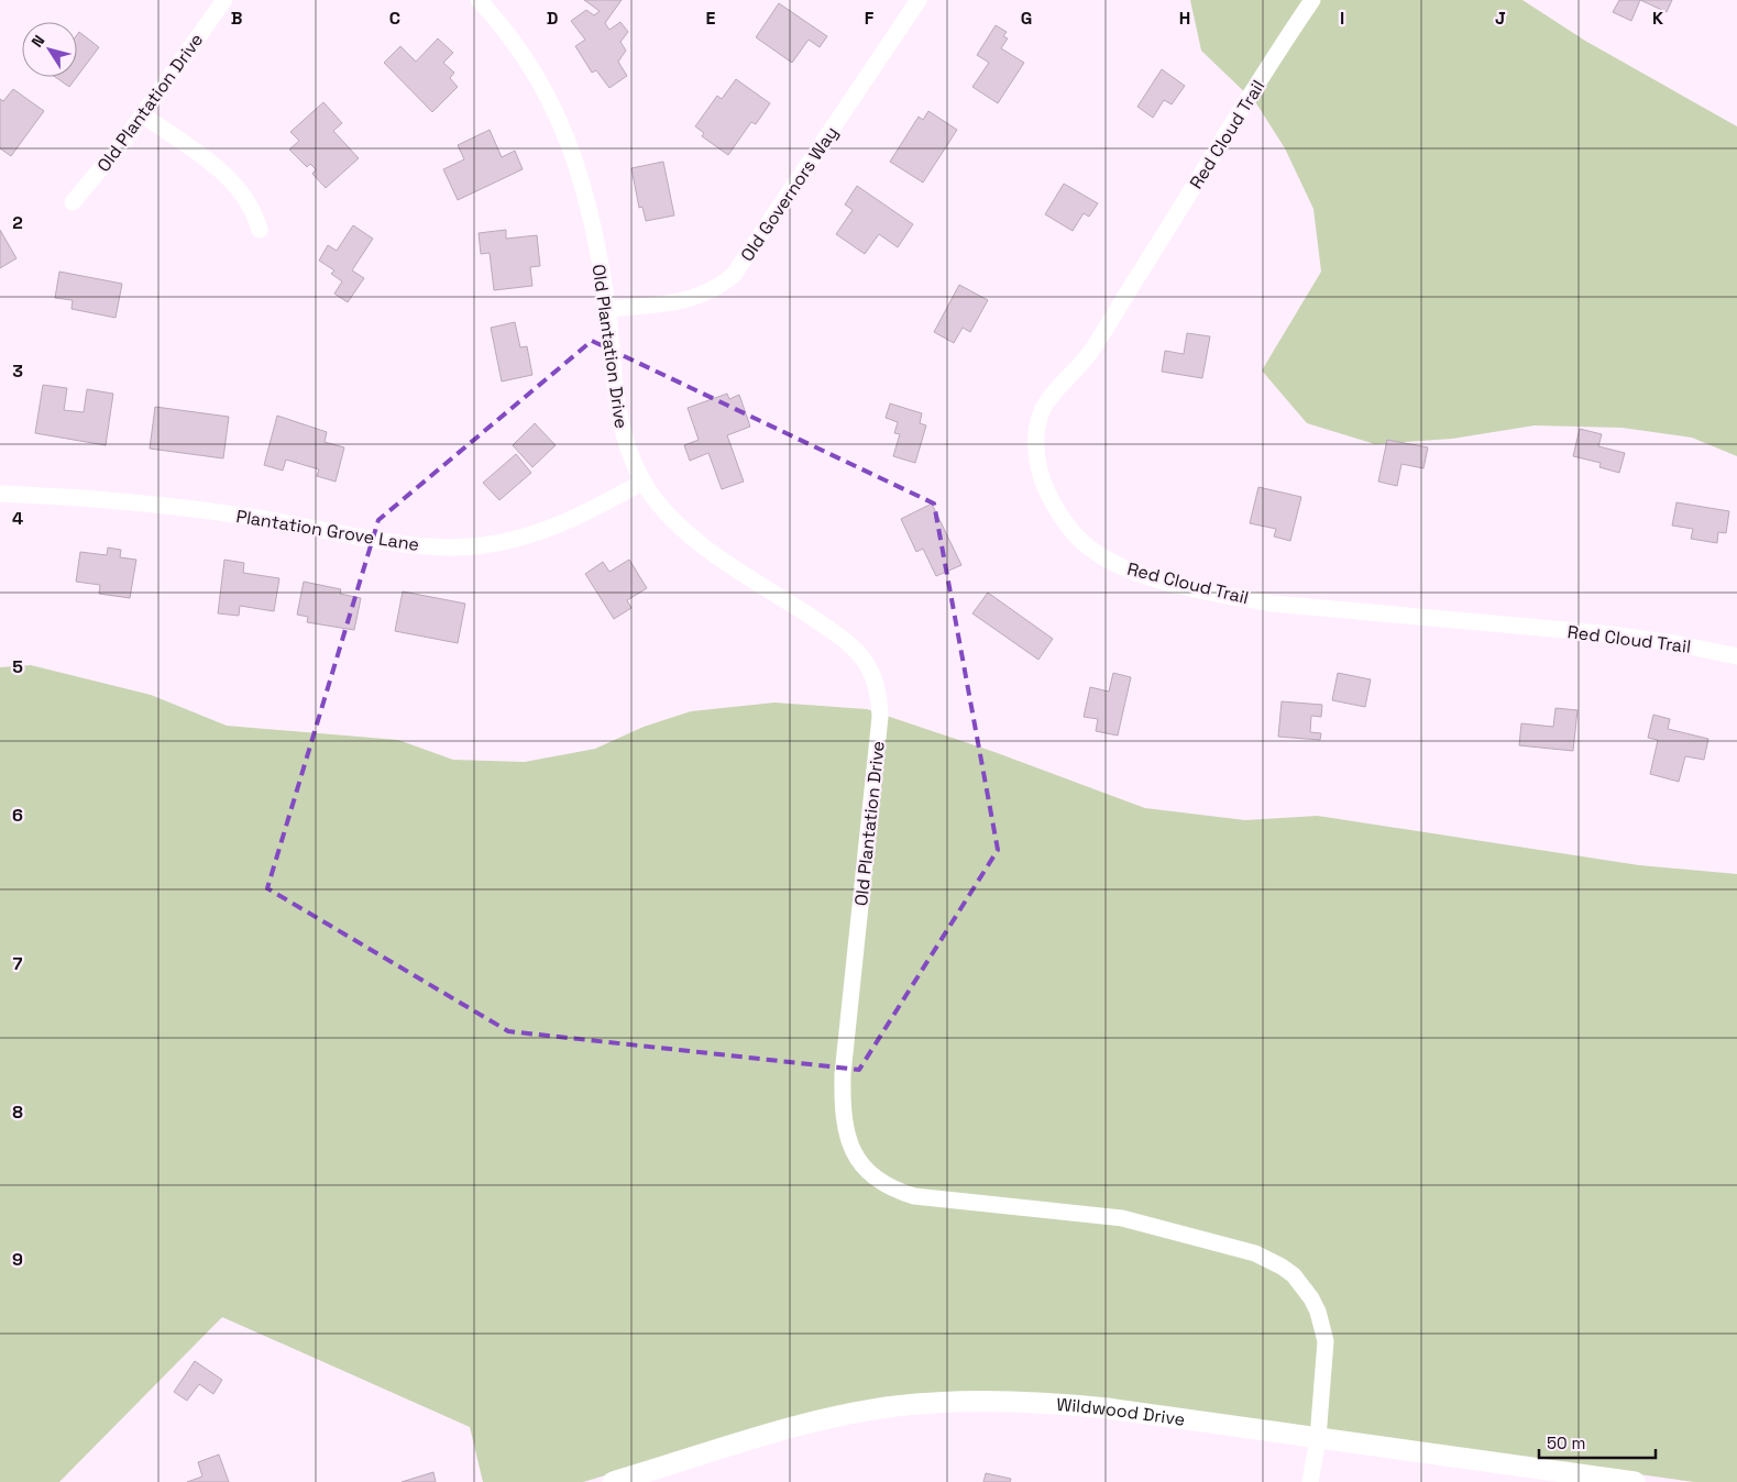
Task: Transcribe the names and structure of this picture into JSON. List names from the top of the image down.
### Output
{
  "streets": {
    "street": [
      "Old Plantation Drive",
      "Red Cloud Trail",
      "Old Governors Way",
      "Plantation Grove Lane",
      "Wildwood Drive"
    ]
  },
  "crossings": [
    ["Old Plantation Drive", "Old Governors Way"],
    ["Old Plantation Drive", "Plantation Grove Lane"],
    ["Old Plantation Drive", "Wildwood Drive"]
  ],
  "scale_bar": "50 m",
  "north": "top left",
  "grid": {
    "columns": [
      "B",
      "C",
      "D",
      "E",
      "F",
      "G",
      "H",
      "I",
      "J",
      "K"
    ],
    "rows": [
      "2",
      "3",
      "4",
      "5",
      "6",
      "7",
      "8",
      "9"
    ]
  }
}
